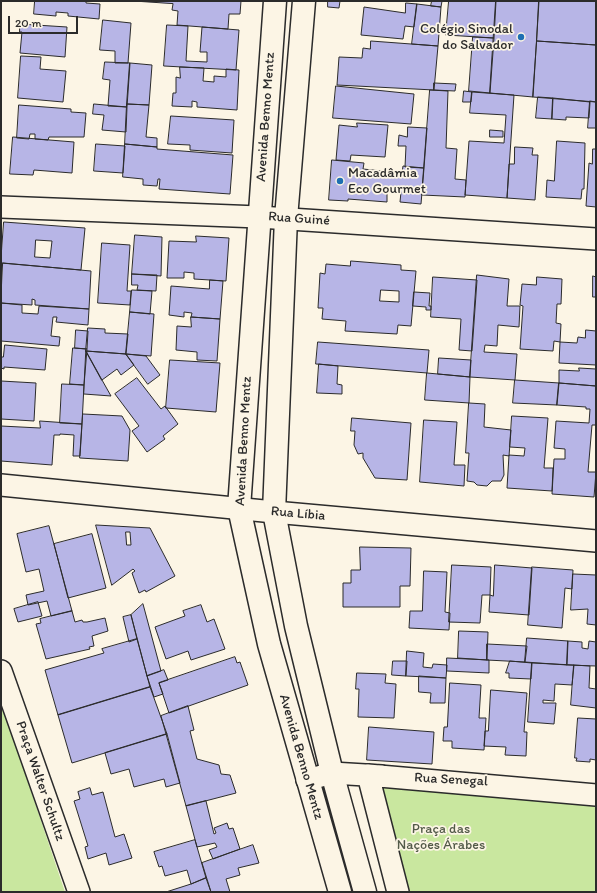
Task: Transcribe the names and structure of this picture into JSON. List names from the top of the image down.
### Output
{
  "streets": {
    "street": [
      "Avenida Benno Mentz",
      "Rua Guiné",
      "Rua Líbia",
      "Rua Senegal",
      "Praça Walter Schultz"
    ]
  },
  "crossings": [
    ["Avenida Benno Mentz", "Rua Guiné"],
    ["Avenida Benno Mentz", "Rua Líbia"],
    ["Avenida Benno Mentz", "Rua Senegal"]
  ],
  "parks": ["Praça das Nações Árabes"],
  "places": ["Colégio Sinodal do Salvador", "Macadâmia Eco Gourmet"],
  "scale_bar": "20 m"
}
